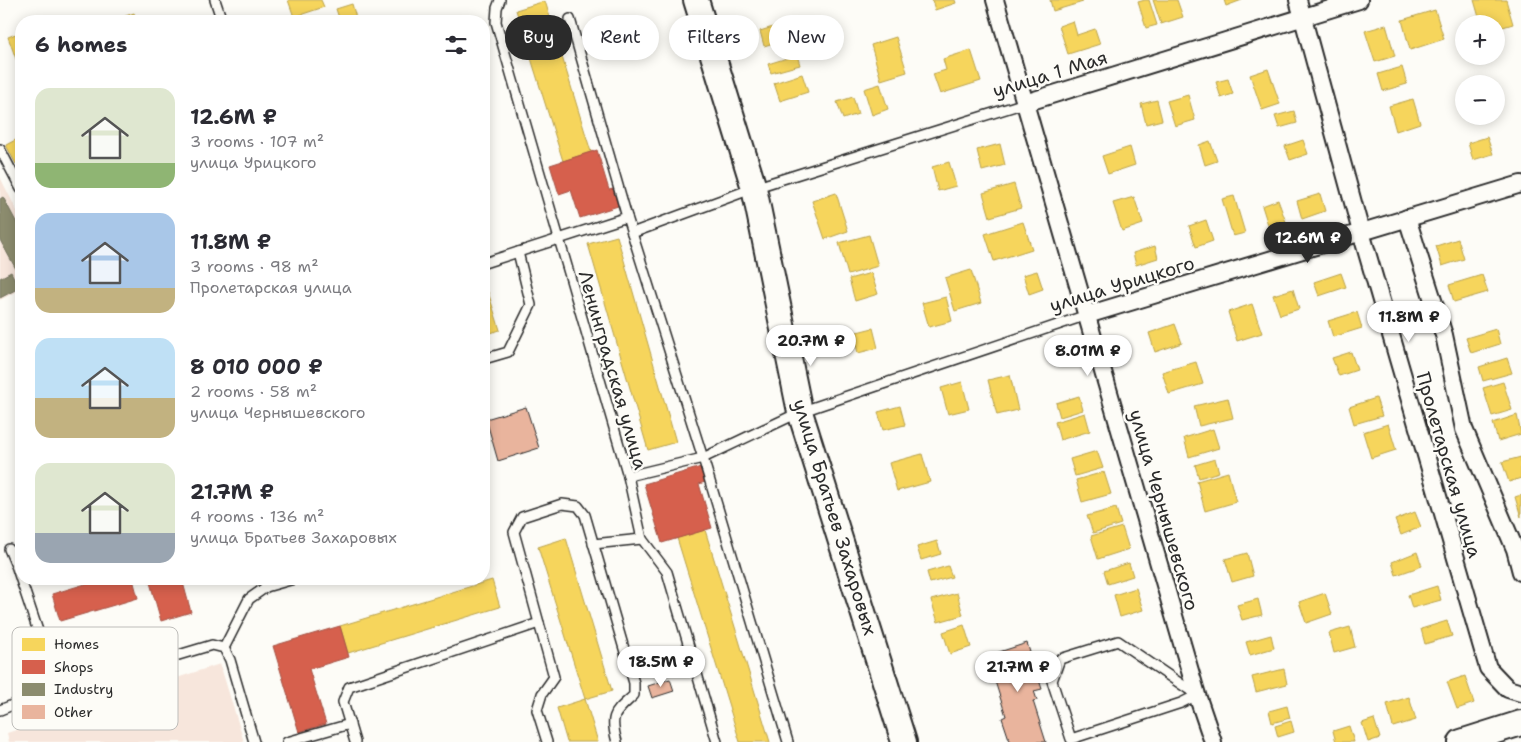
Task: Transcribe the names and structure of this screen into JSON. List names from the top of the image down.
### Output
{
  "streets": {
    "main road": ["улица Братьев Захаровых"],
    "street": [
      "улица 1 Мая",
      "улица Урицкого",
      "Пролетарская улица",
      "улица Чернышевского"
    ],
    "lane": ["Ленинградская улица"]
  },
  "crossings": [
    ["улица 1 Мая", "Пролетарская улица"],
    ["улица 1 Мая", "улица Чернышевского"],
    ["улица 1 Мая", "улица Братьев Захаровых"],
    ["улица Урицкого", "Ленинградская улица"],
    ["улица Урицкого", "Пролетарская улица"],
    ["улица Урицкого", "улица Чернышевского"],
    ["улица Урицкого", "улица Братьев Захаровых"]
  ],
  "legend": [
    "Homes",
    "Shops",
    "Industry",
    "Other"
  ],
  "page": {
    "map_buttons": ["+", "−"],
    "chip": [
      "Buy",
      "Rent",
      "Filters",
      "New"
    ],
    "heading": "6 homes",
    "list": [
      {
        "name": "12.6M ₽",
        "note": "3 rooms · 107 m² · улица Урицкого"
      },
      {
        "name": "11.8M ₽",
        "note": "3 rooms · 98 m² · Пролетарская улица"
      },
      {
        "name": "8 010 000 ₽",
        "note": "2 rooms · 58 m² · улица Чернышевского"
      },
      {
        "name": "21.7M ₽",
        "note": "4 rooms · 136 m² · улица Братьев Захаровых"
      }
    ],
    "price": [
      "12.6M ₽",
      "11.8M ₽",
      "20.7M ₽",
      "8.01M ₽",
      "18.5M ₽",
      "21.7M ₽"
    ]
  }
}
